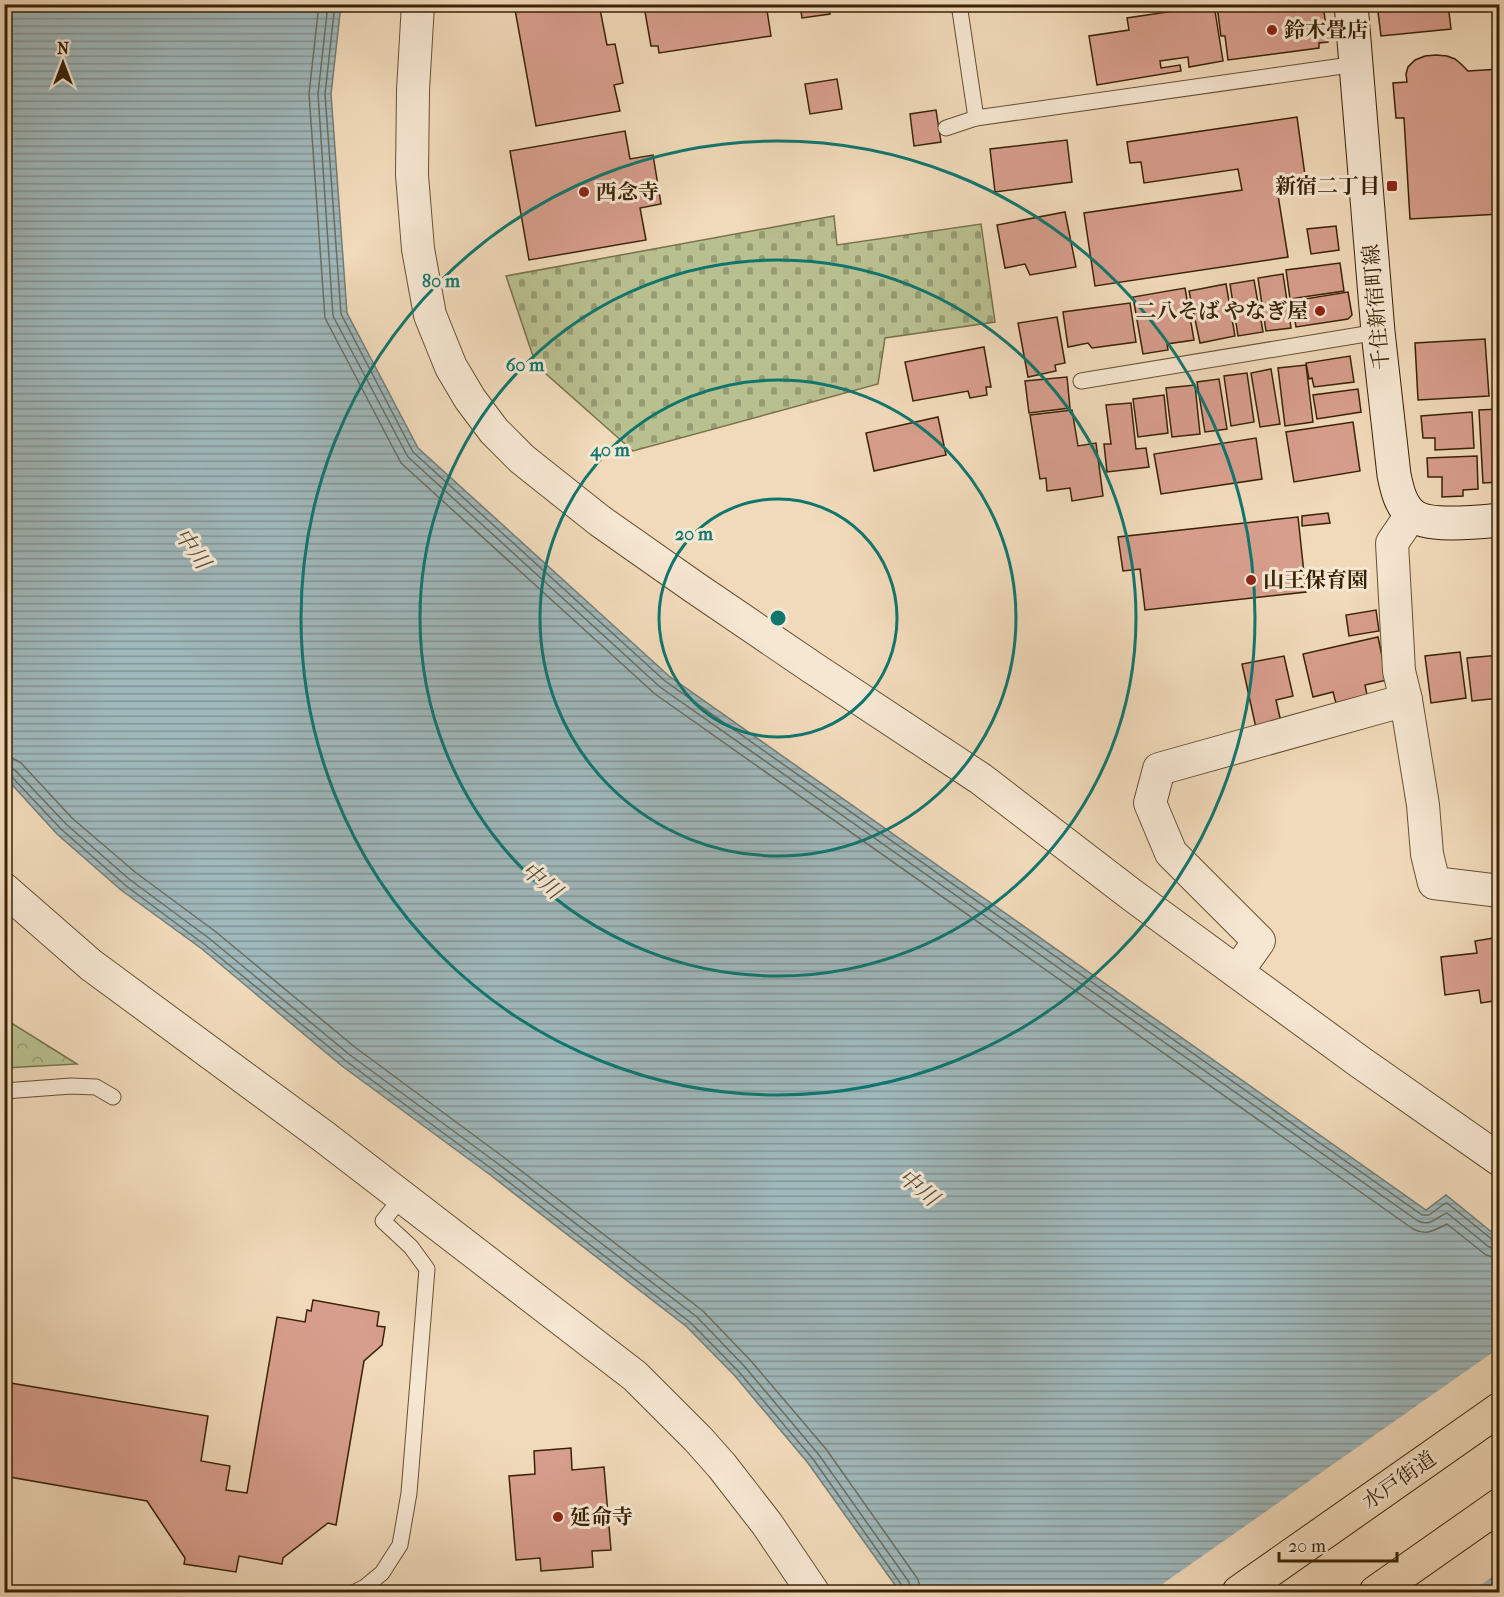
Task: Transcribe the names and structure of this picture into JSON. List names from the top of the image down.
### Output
{
  "streets": {
    "highway": ["水戸街道"],
    "main road": ["千住新宿町線"]
  },
  "water": ["中川"],
  "places": {
    "other": [
      "鈴木畳店",
      "西念寺",
      "二八そば やなぎ屋",
      "山王保育園",
      "延命寺"
    ],
    "transit": ["新宿二丁目"]
  },
  "scale_bar": "20 m",
  "north": "top",
  "rings": [
    "80 m",
    "60 m",
    "40 m",
    "20 m"
  ]
}
